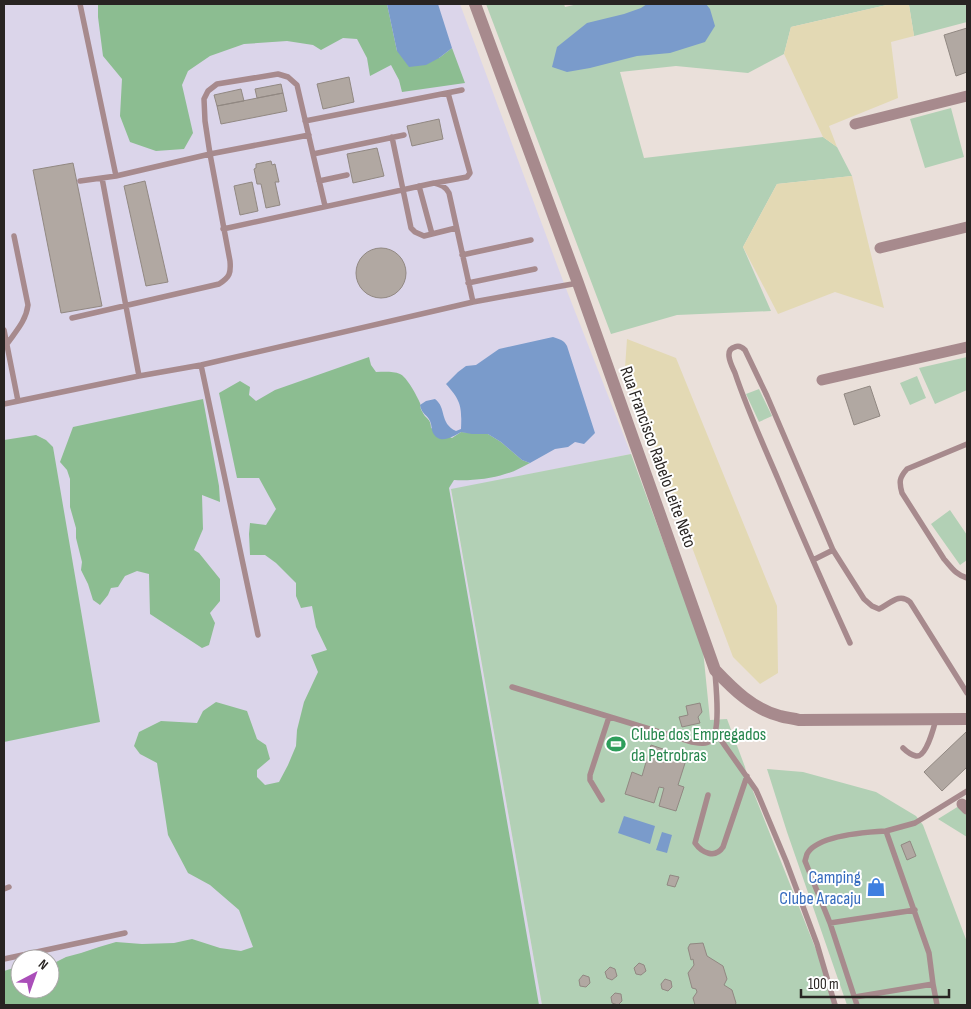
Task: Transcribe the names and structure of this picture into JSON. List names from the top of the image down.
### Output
{
  "streets": {
    "street": ["Rua Francisco Rabelo Leite Neto"]
  },
  "places": {
    "sports": ["Clube dos Empregados da Petrobras"],
    "shop": ["Camping Clube Aracaju"]
  },
  "scale_bar": "100 m",
  "north": "top right"
}
